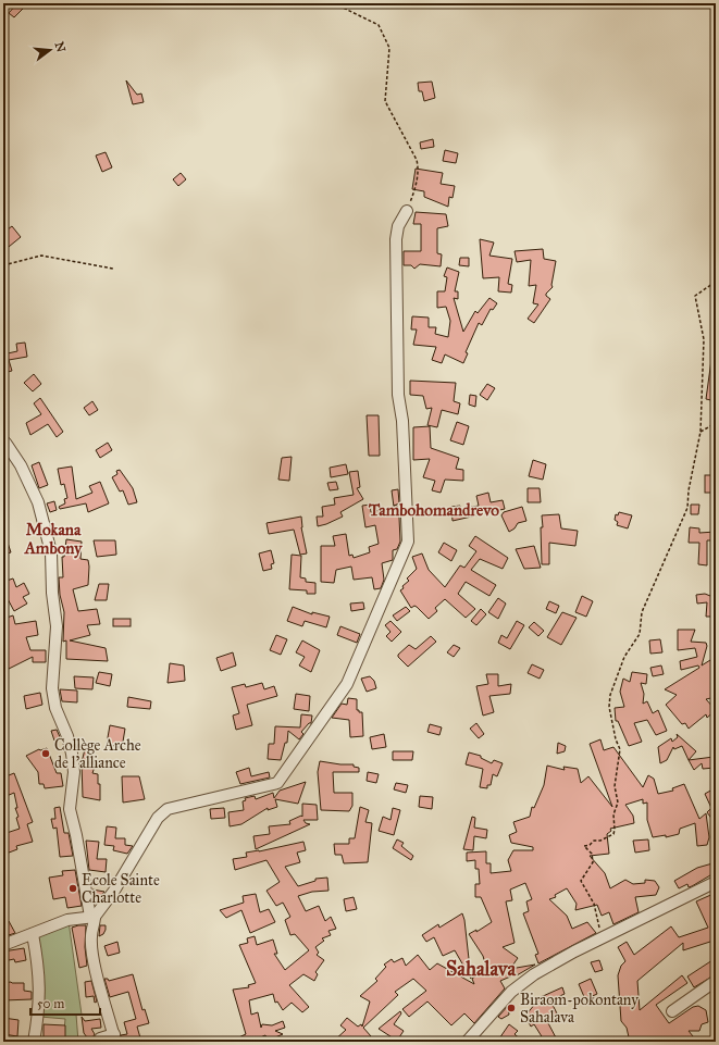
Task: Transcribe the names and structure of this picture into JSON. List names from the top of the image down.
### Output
{
  "districts": ["Tambohomandrevo", "Mokana Ambony", "Sahalava"],
  "places": ["Collège Arche de l'alliance", "Ecole Sainte Charlotte", "Biraom-pokontany Sahalava"],
  "scale_bar": "50 m",
  "north": "right"
}
